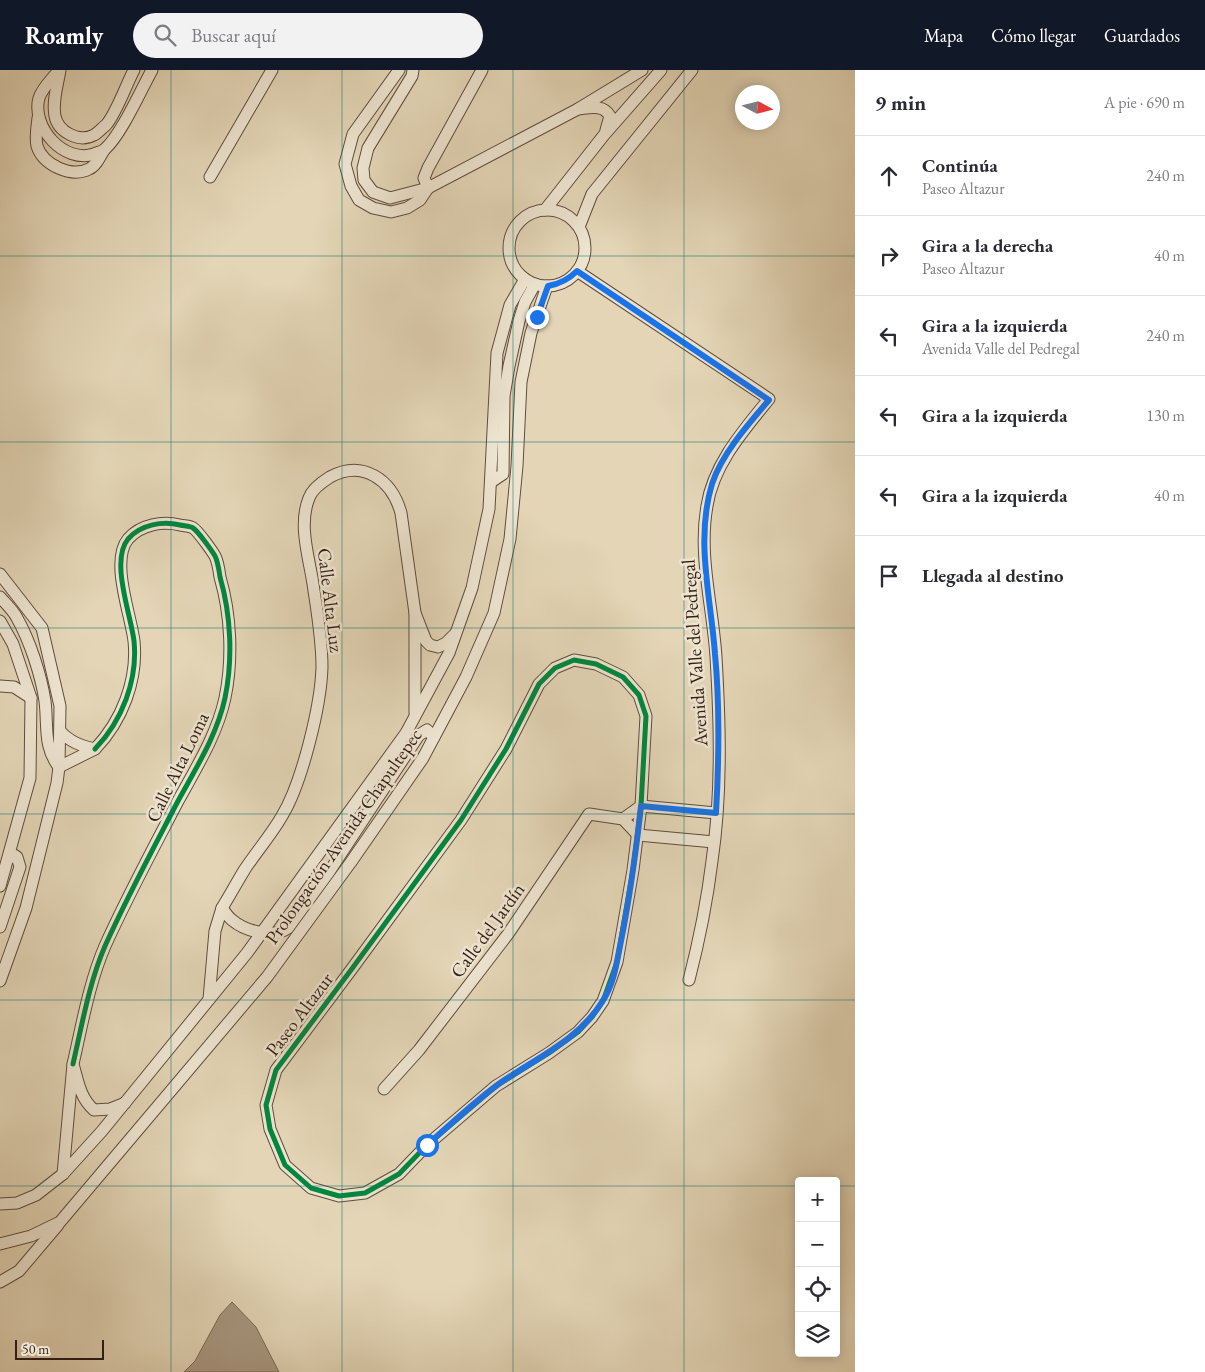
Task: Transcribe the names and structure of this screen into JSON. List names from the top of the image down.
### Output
{
  "streets": {
    "street": [
      "Calle Alta Luz",
      "Avenida Valle del Pedregal",
      "Calle Alta Loma",
      "Prolongación Avenida Chapultepec",
      "Calle del Jardín",
      "Paseo Altazur"
    ]
  },
  "crossings": [
    ["Calle Alta Luz", "Prolongación Avenida Chapultepec"],
    ["Avenida Valle del Pedregal", "Prolongación Avenida Chapultepec"],
    ["Calle Alta Loma", "Prolongación Avenida Chapultepec"]
  ],
  "scale_bar": "50 m",
  "north": "right",
  "page": {
    "header": "Roamly",
    "search": "Buscar aquí",
    "nav": ["Mapa", "Cómo llegar", "Guardados"],
    "heading": ["9 min", "A pie · 690 m"],
    "list": [
      ["Continúa", "Paseo Altazur", "240 m"],
      ["Gira a la derecha", "Paseo Altazur", "40 m"],
      ["Gira a la izquierda", "Avenida Valle del Pedregal", "240 m"],
      ["Gira a la izquierda", "130 m"],
      ["Gira a la izquierda", "40 m"],
      "Llegada al destino"
    ],
    "map_buttons": ["+", "−"],
    "scale": "50 m"
  }
}
